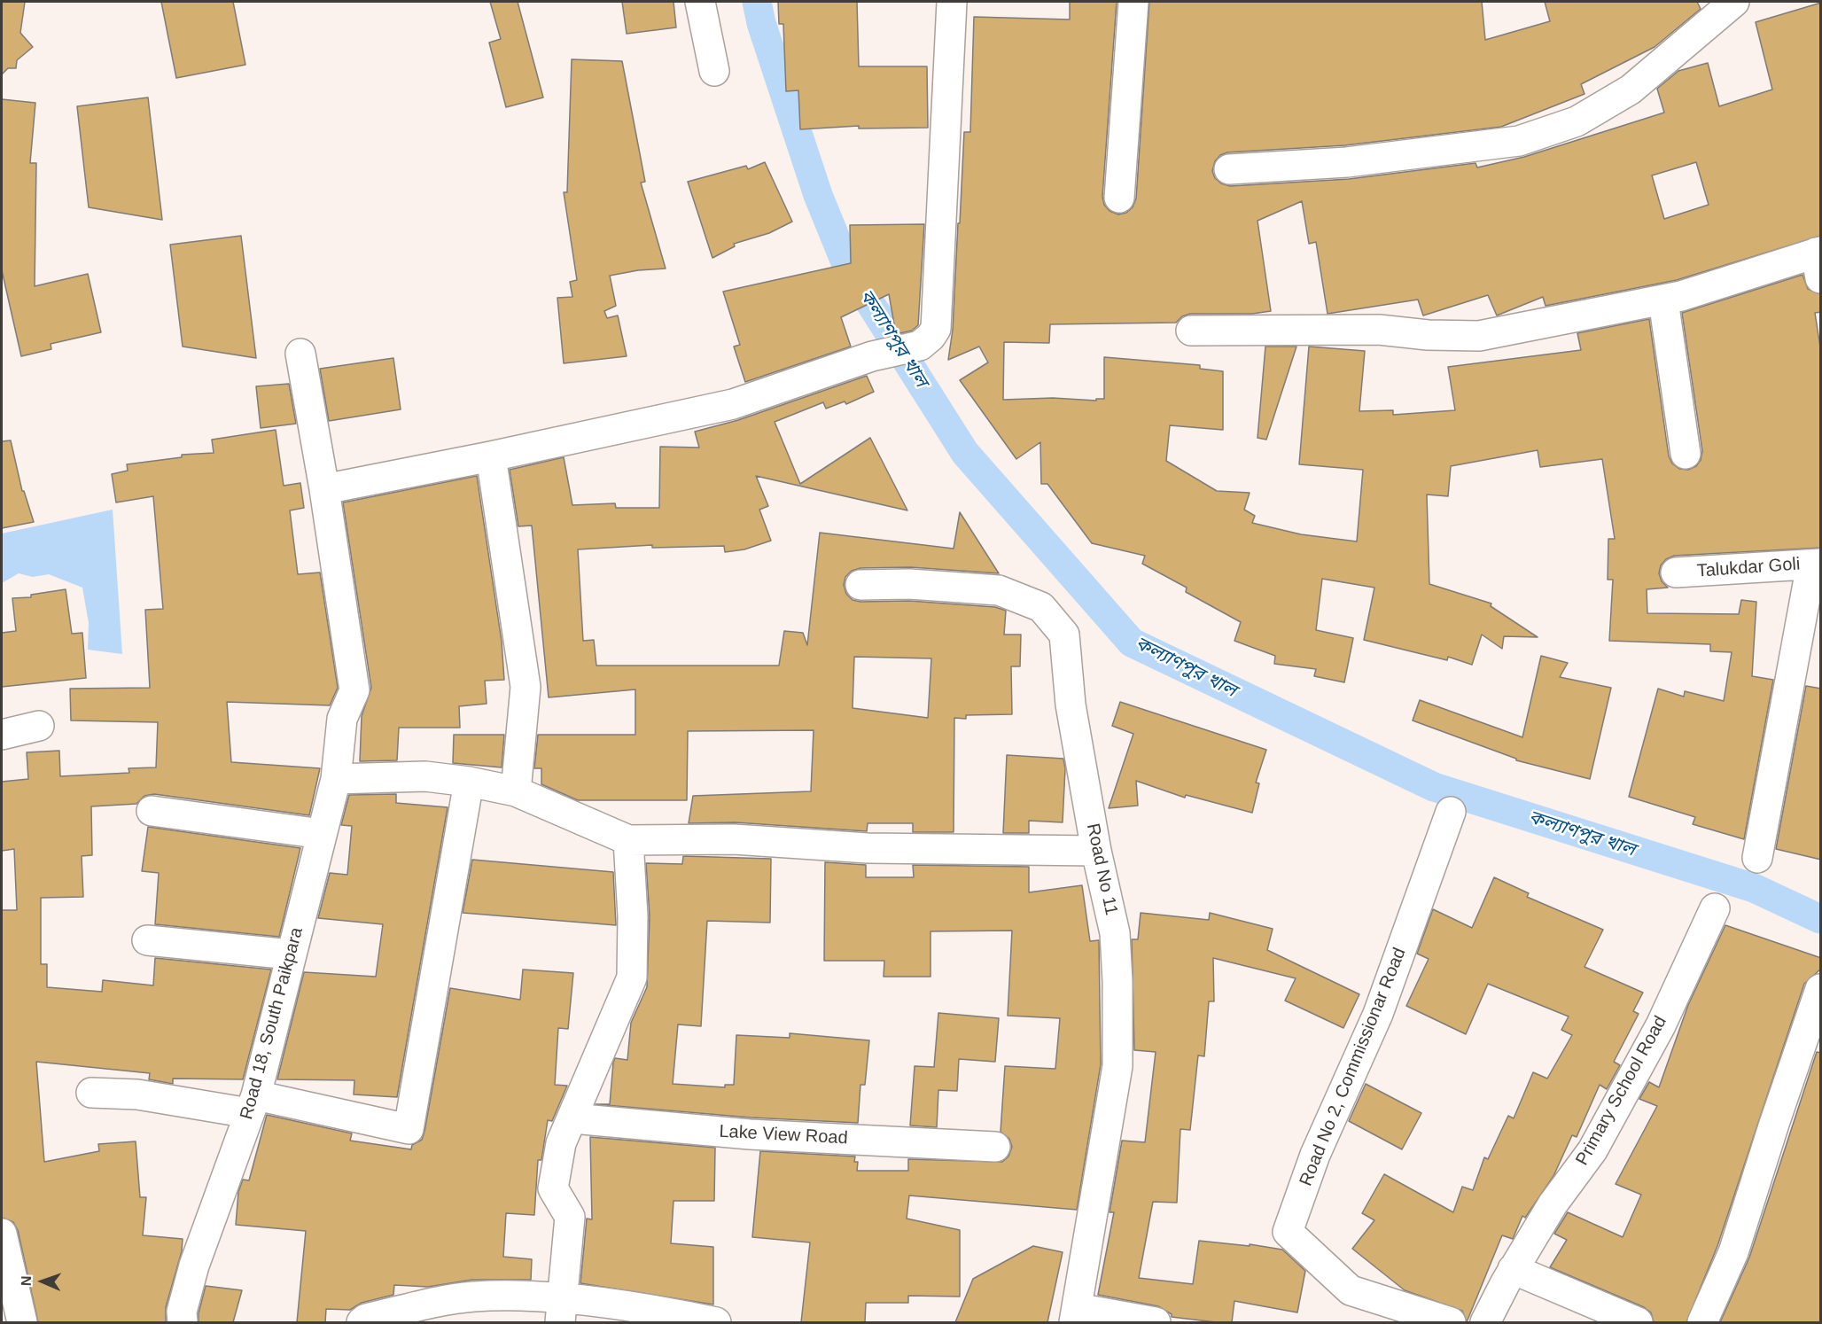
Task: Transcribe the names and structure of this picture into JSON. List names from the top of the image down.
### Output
{
  "streets": {
    "street": [
      "Talukdar Goli",
      "Road No 11",
      "Road 18, South Paikpara",
      "Road No 2, Commissionar Road",
      "Primary School Road",
      "Lake View Road"
    ]
  },
  "water": ["কল্যাণপুর খাল"],
  "north": "left"
}
